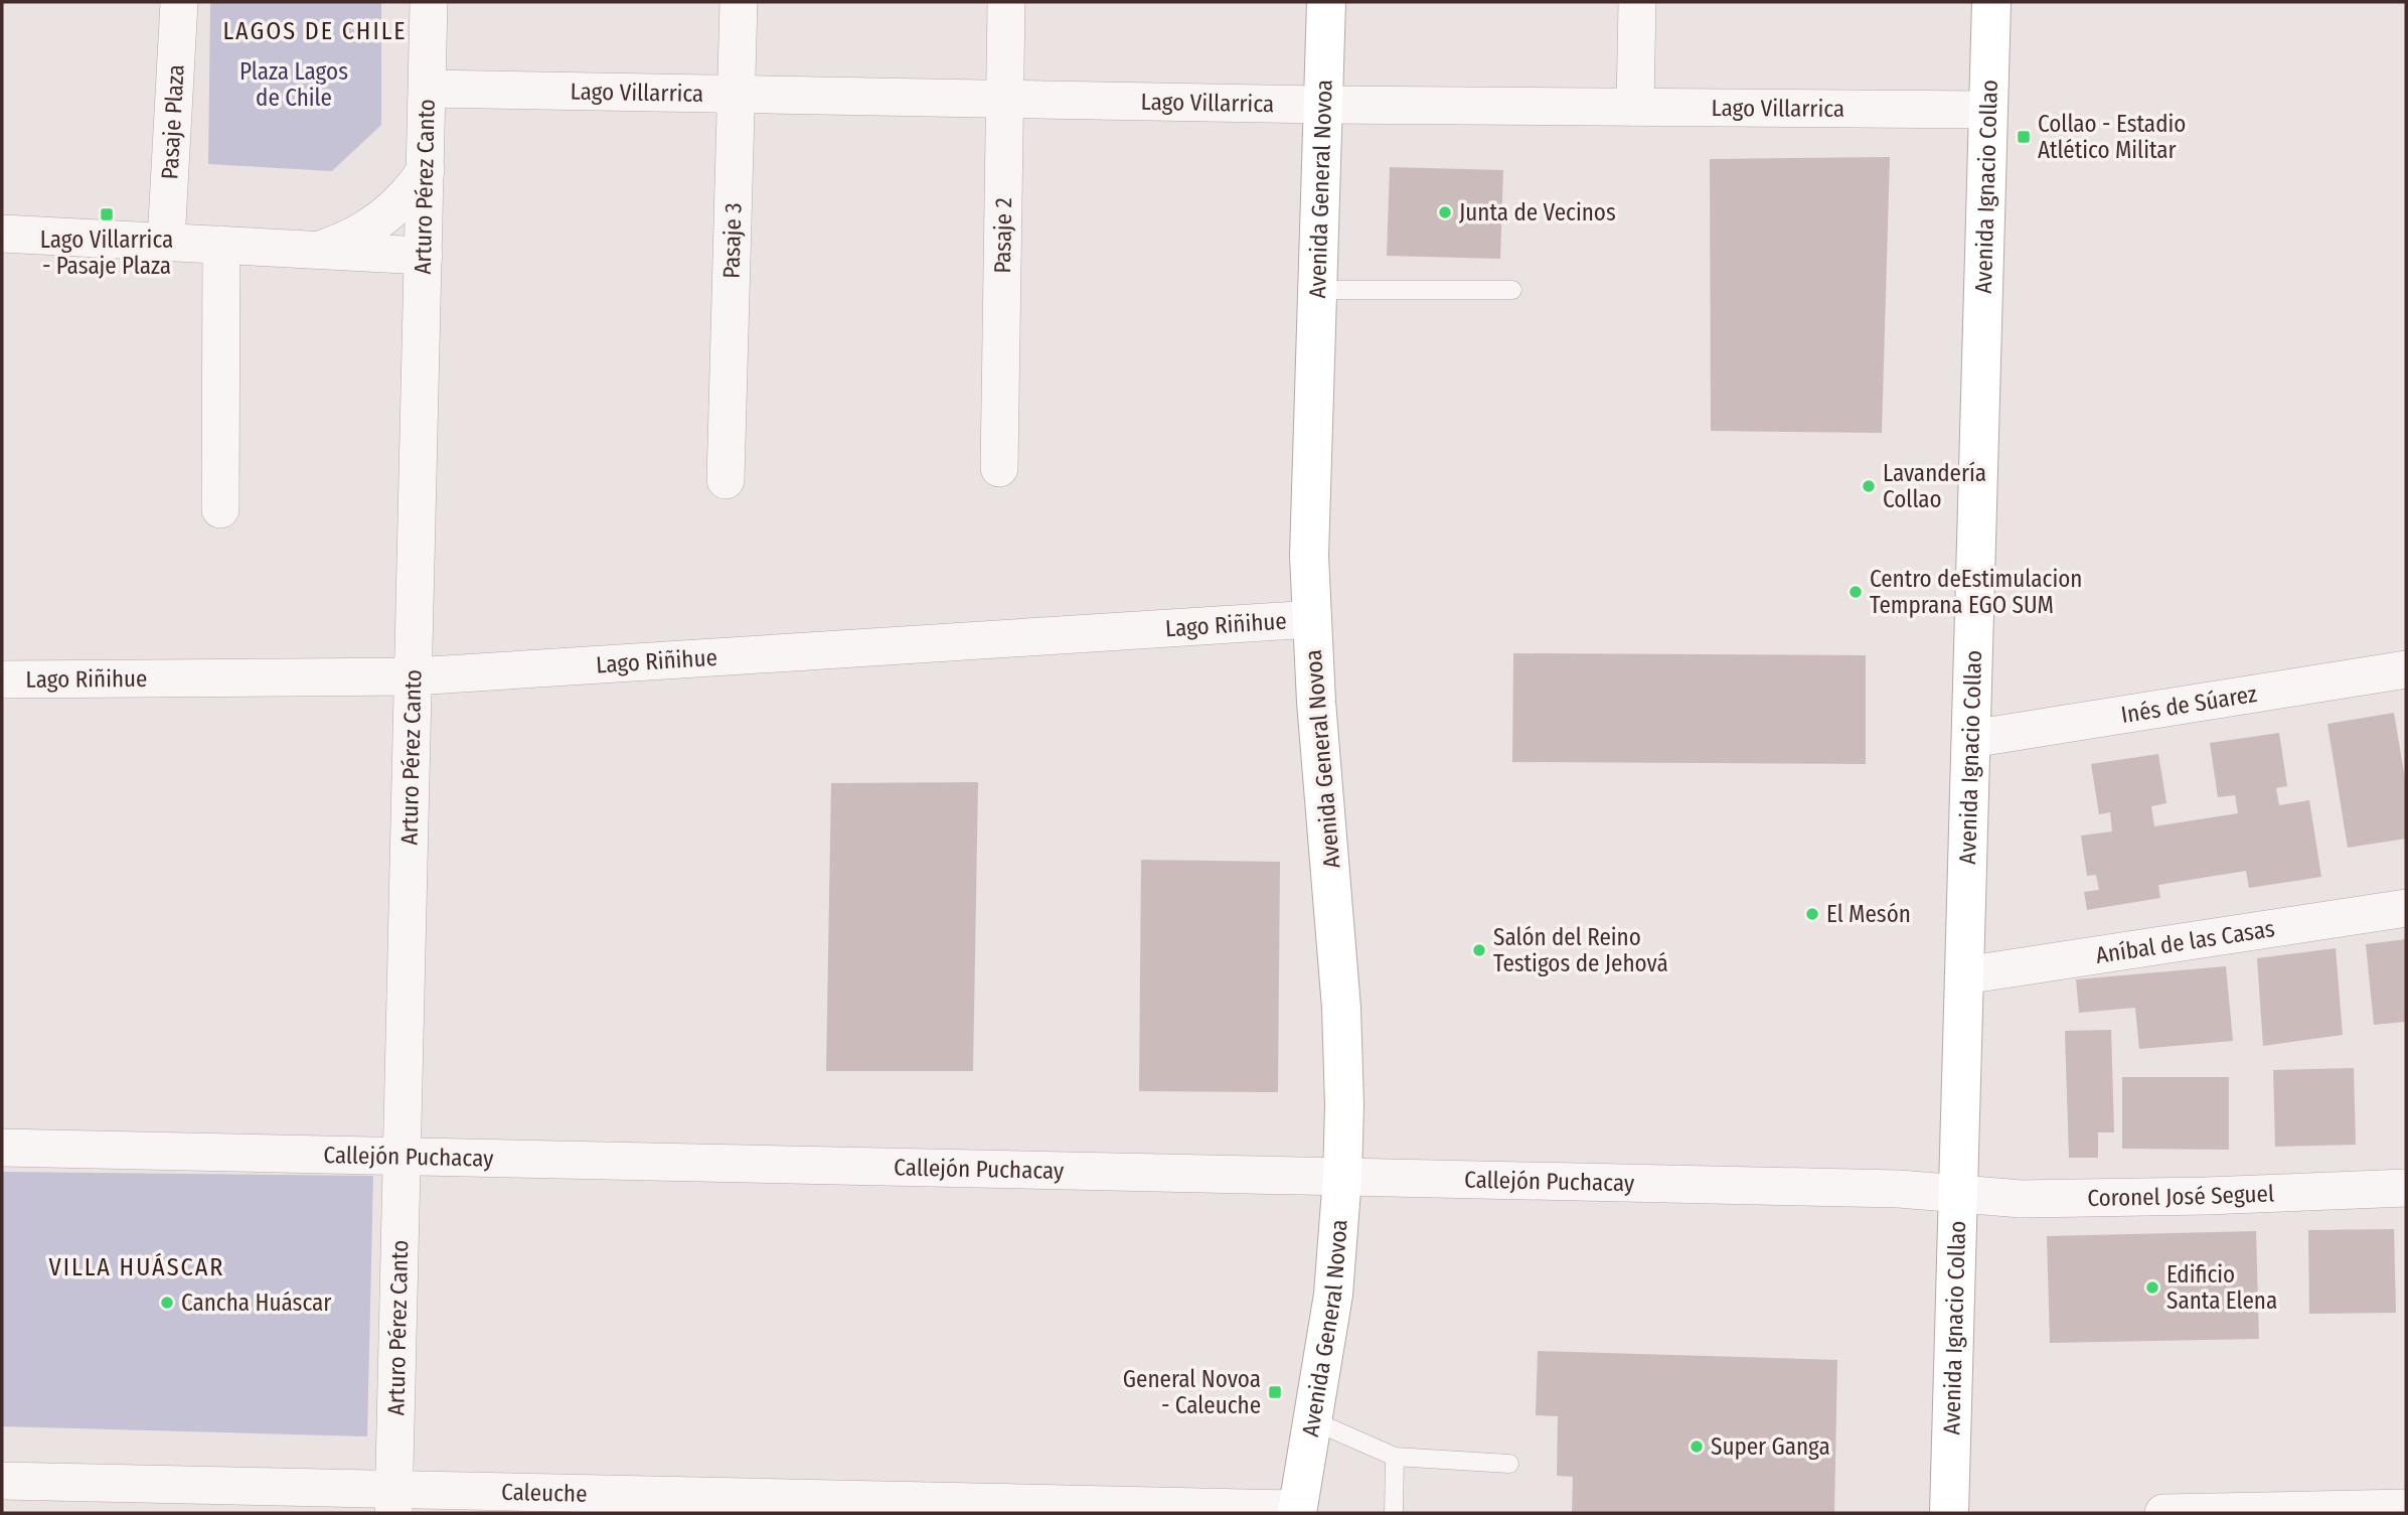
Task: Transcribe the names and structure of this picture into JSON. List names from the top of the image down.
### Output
{
  "streets": {
    "main road": ["Avenida Ignacio Collao", "Avenida General Novoa"],
    "street": [
      "Lago Villarrica",
      "Pasaje Plaza",
      "Arturo Pérez Canto",
      "Pasaje 2",
      "Pasaje 3",
      "Lago Riñihue",
      "Inés de Súarez",
      "Aníbal de las Casas",
      "Callejón Puchacay",
      "Coronel José Seguel",
      "Caleuche"
    ]
  },
  "crossings": [
    ["Lago Villarrica", "Arturo Pérez Canto"],
    ["Lago Villarrica", "Avenida Ignacio Collao"],
    ["Lago Villarrica", "Avenida General Novoa"],
    ["Lago Villarrica", "Pasaje 2"],
    ["Lago Villarrica", "Pasaje 3"],
    ["Arturo Pérez Canto", "Lago Riñihue"],
    ["Arturo Pérez Canto", "Callejón Puchacay"],
    ["Arturo Pérez Canto", "Caleuche"],
    ["Avenida Ignacio Collao", "Inés de Súarez"],
    ["Avenida Ignacio Collao", "Aníbal de las Casas"],
    ["Avenida Ignacio Collao", "Callejón Puchacay"],
    ["Avenida Ignacio Collao", "Coronel José Seguel"],
    ["Avenida General Novoa", "Lago Riñihue"],
    ["Avenida General Novoa", "Callejón Puchacay"],
    ["Avenida General Novoa", "Caleuche"],
    ["Callejón Puchacay", "Coronel José Seguel"]
  ],
  "districts": ["LAGOS DE CHILE", "VILLA HUÁSCAR"],
  "parks": ["Plaza Lagos de Chile"],
  "places": {
    "transit": ["Collao - Estadio Atlético Militar", "Lago Villarrica - Pasaje Plaza", "General Novoa - Caleuche"],
    "other": [
      "Junta de Vecinos",
      "Lavandería Collao",
      "Centro deEstimulacion Temprana EGO SUM",
      "El Mesón",
      "Salón del Reino Testigos de Jehová",
      "Edificio Santa Elena",
      "Cancha Huáscar",
      "Super Ganga"
    ]
  }
}
